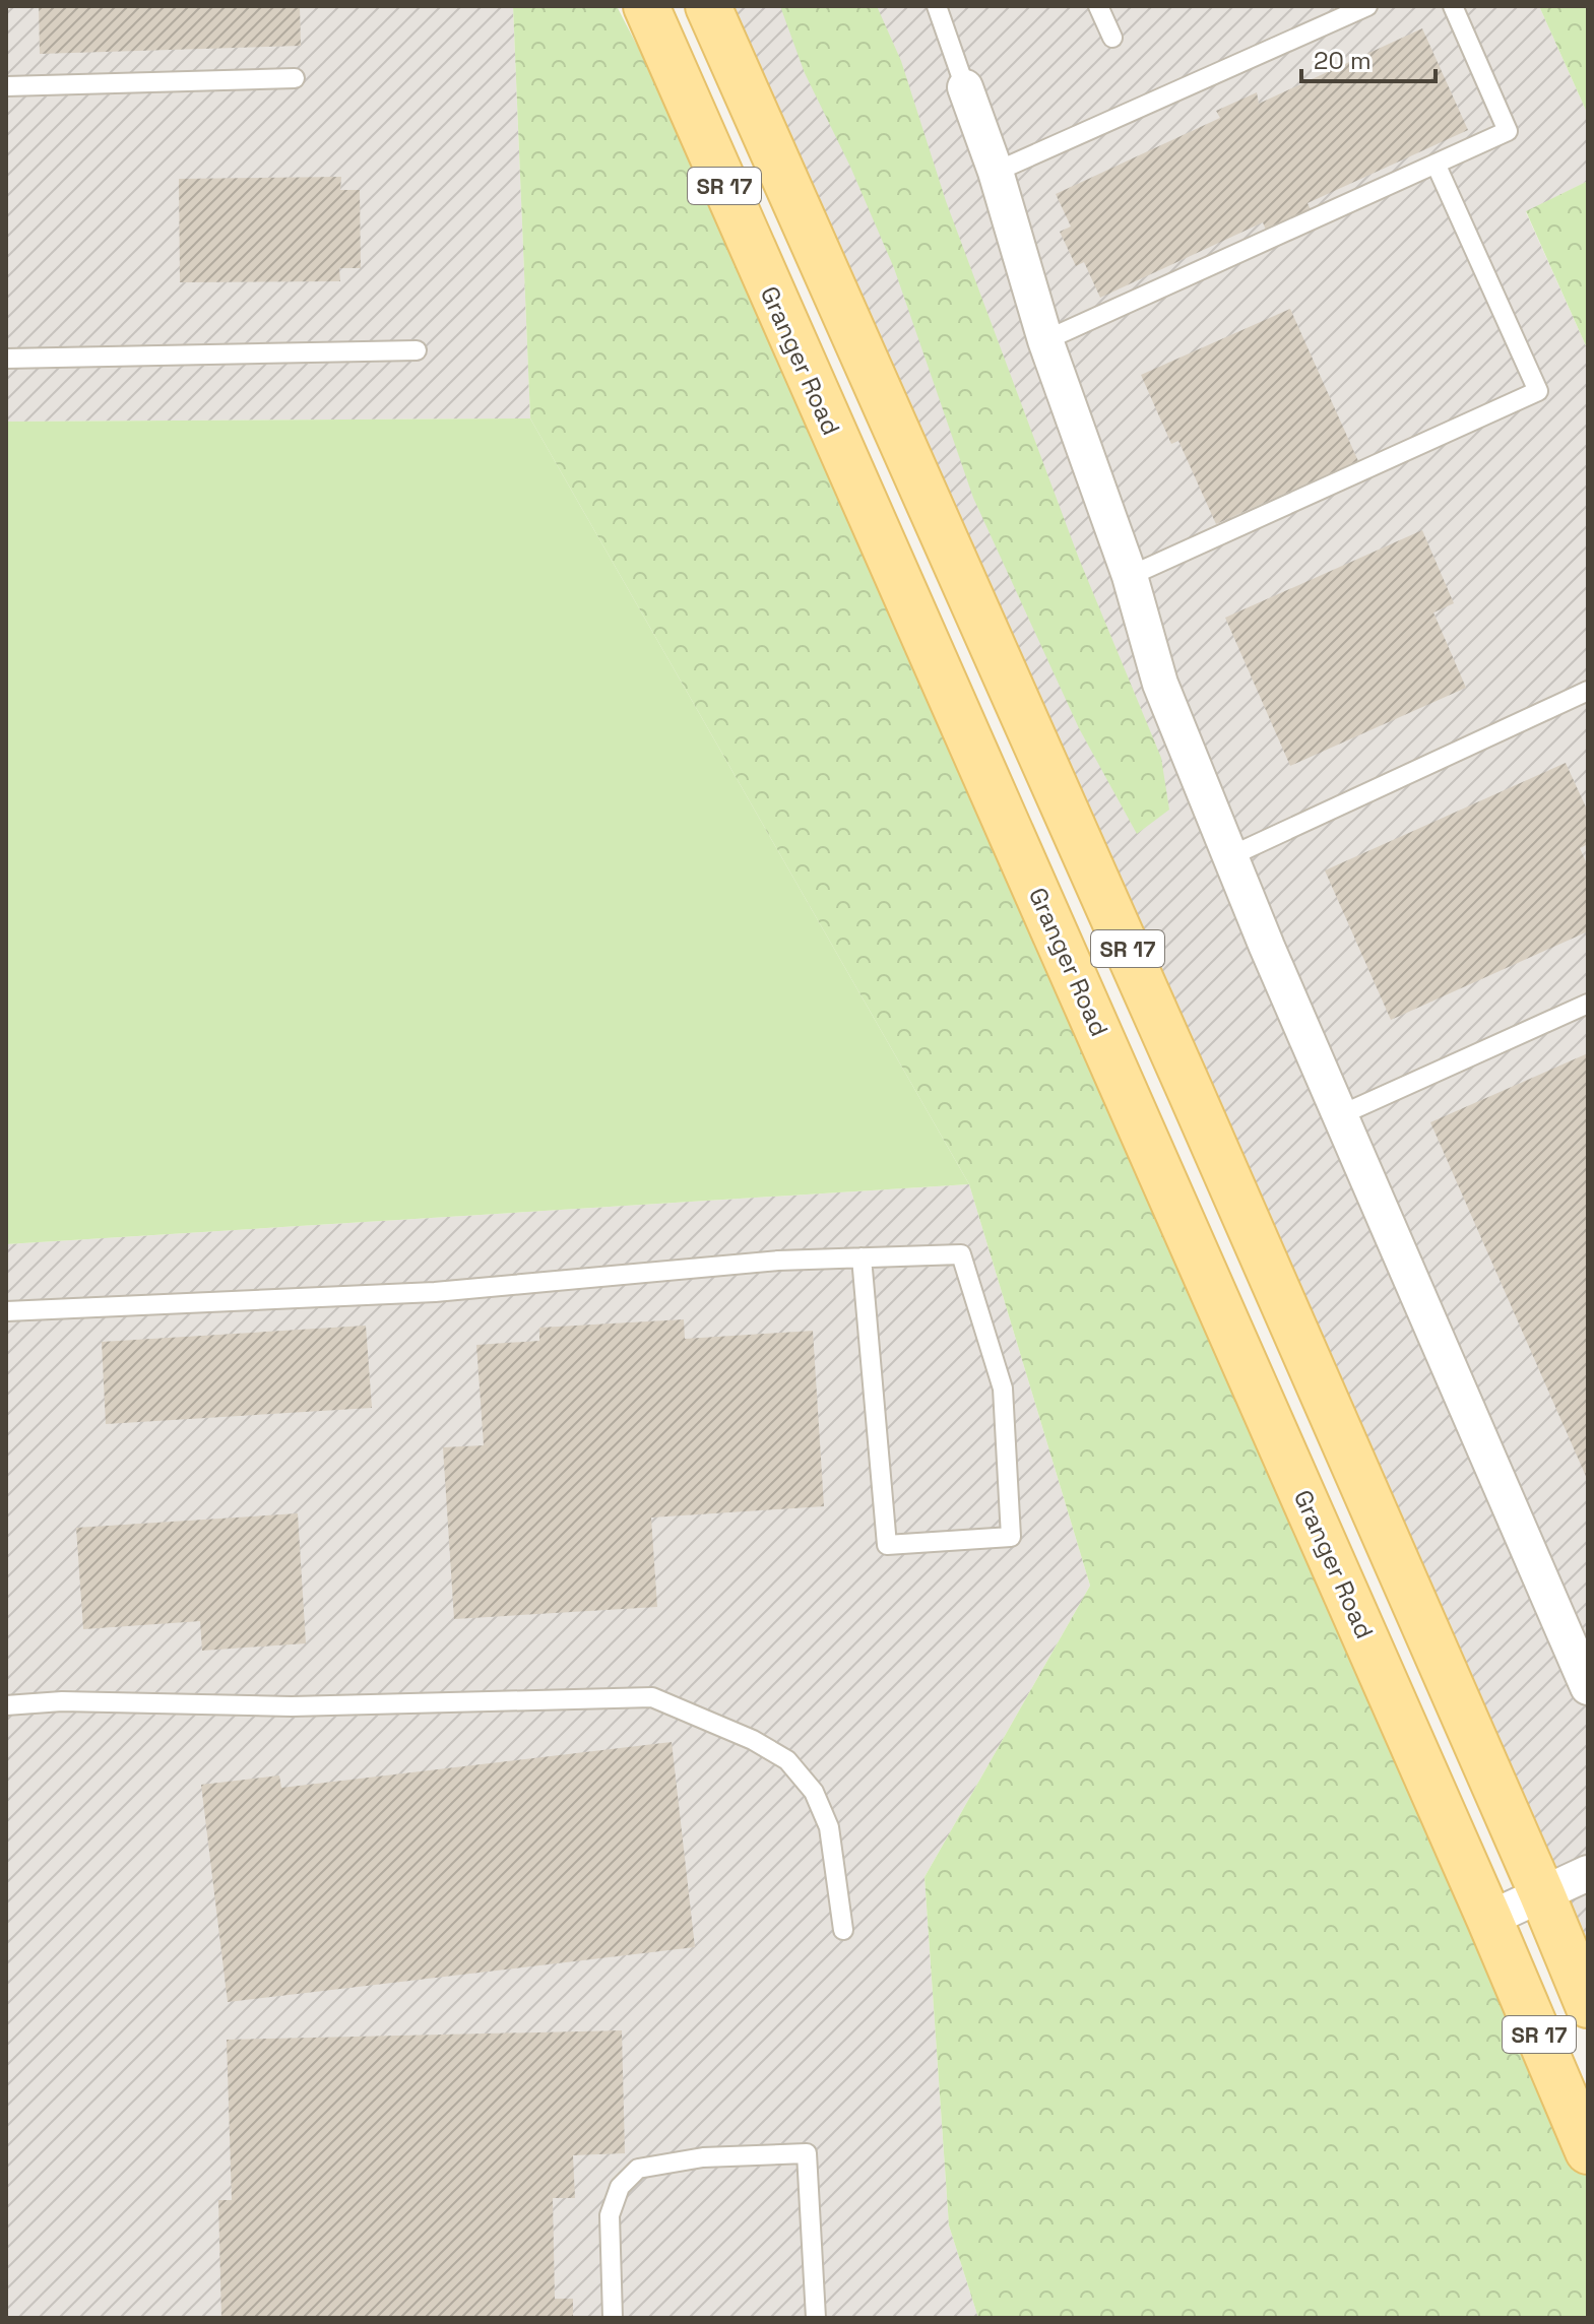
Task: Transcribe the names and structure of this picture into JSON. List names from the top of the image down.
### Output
{
  "streets": {
    "main road": ["SR 17", "Granger Road"]
  },
  "scale_bar": "20 m"
}
